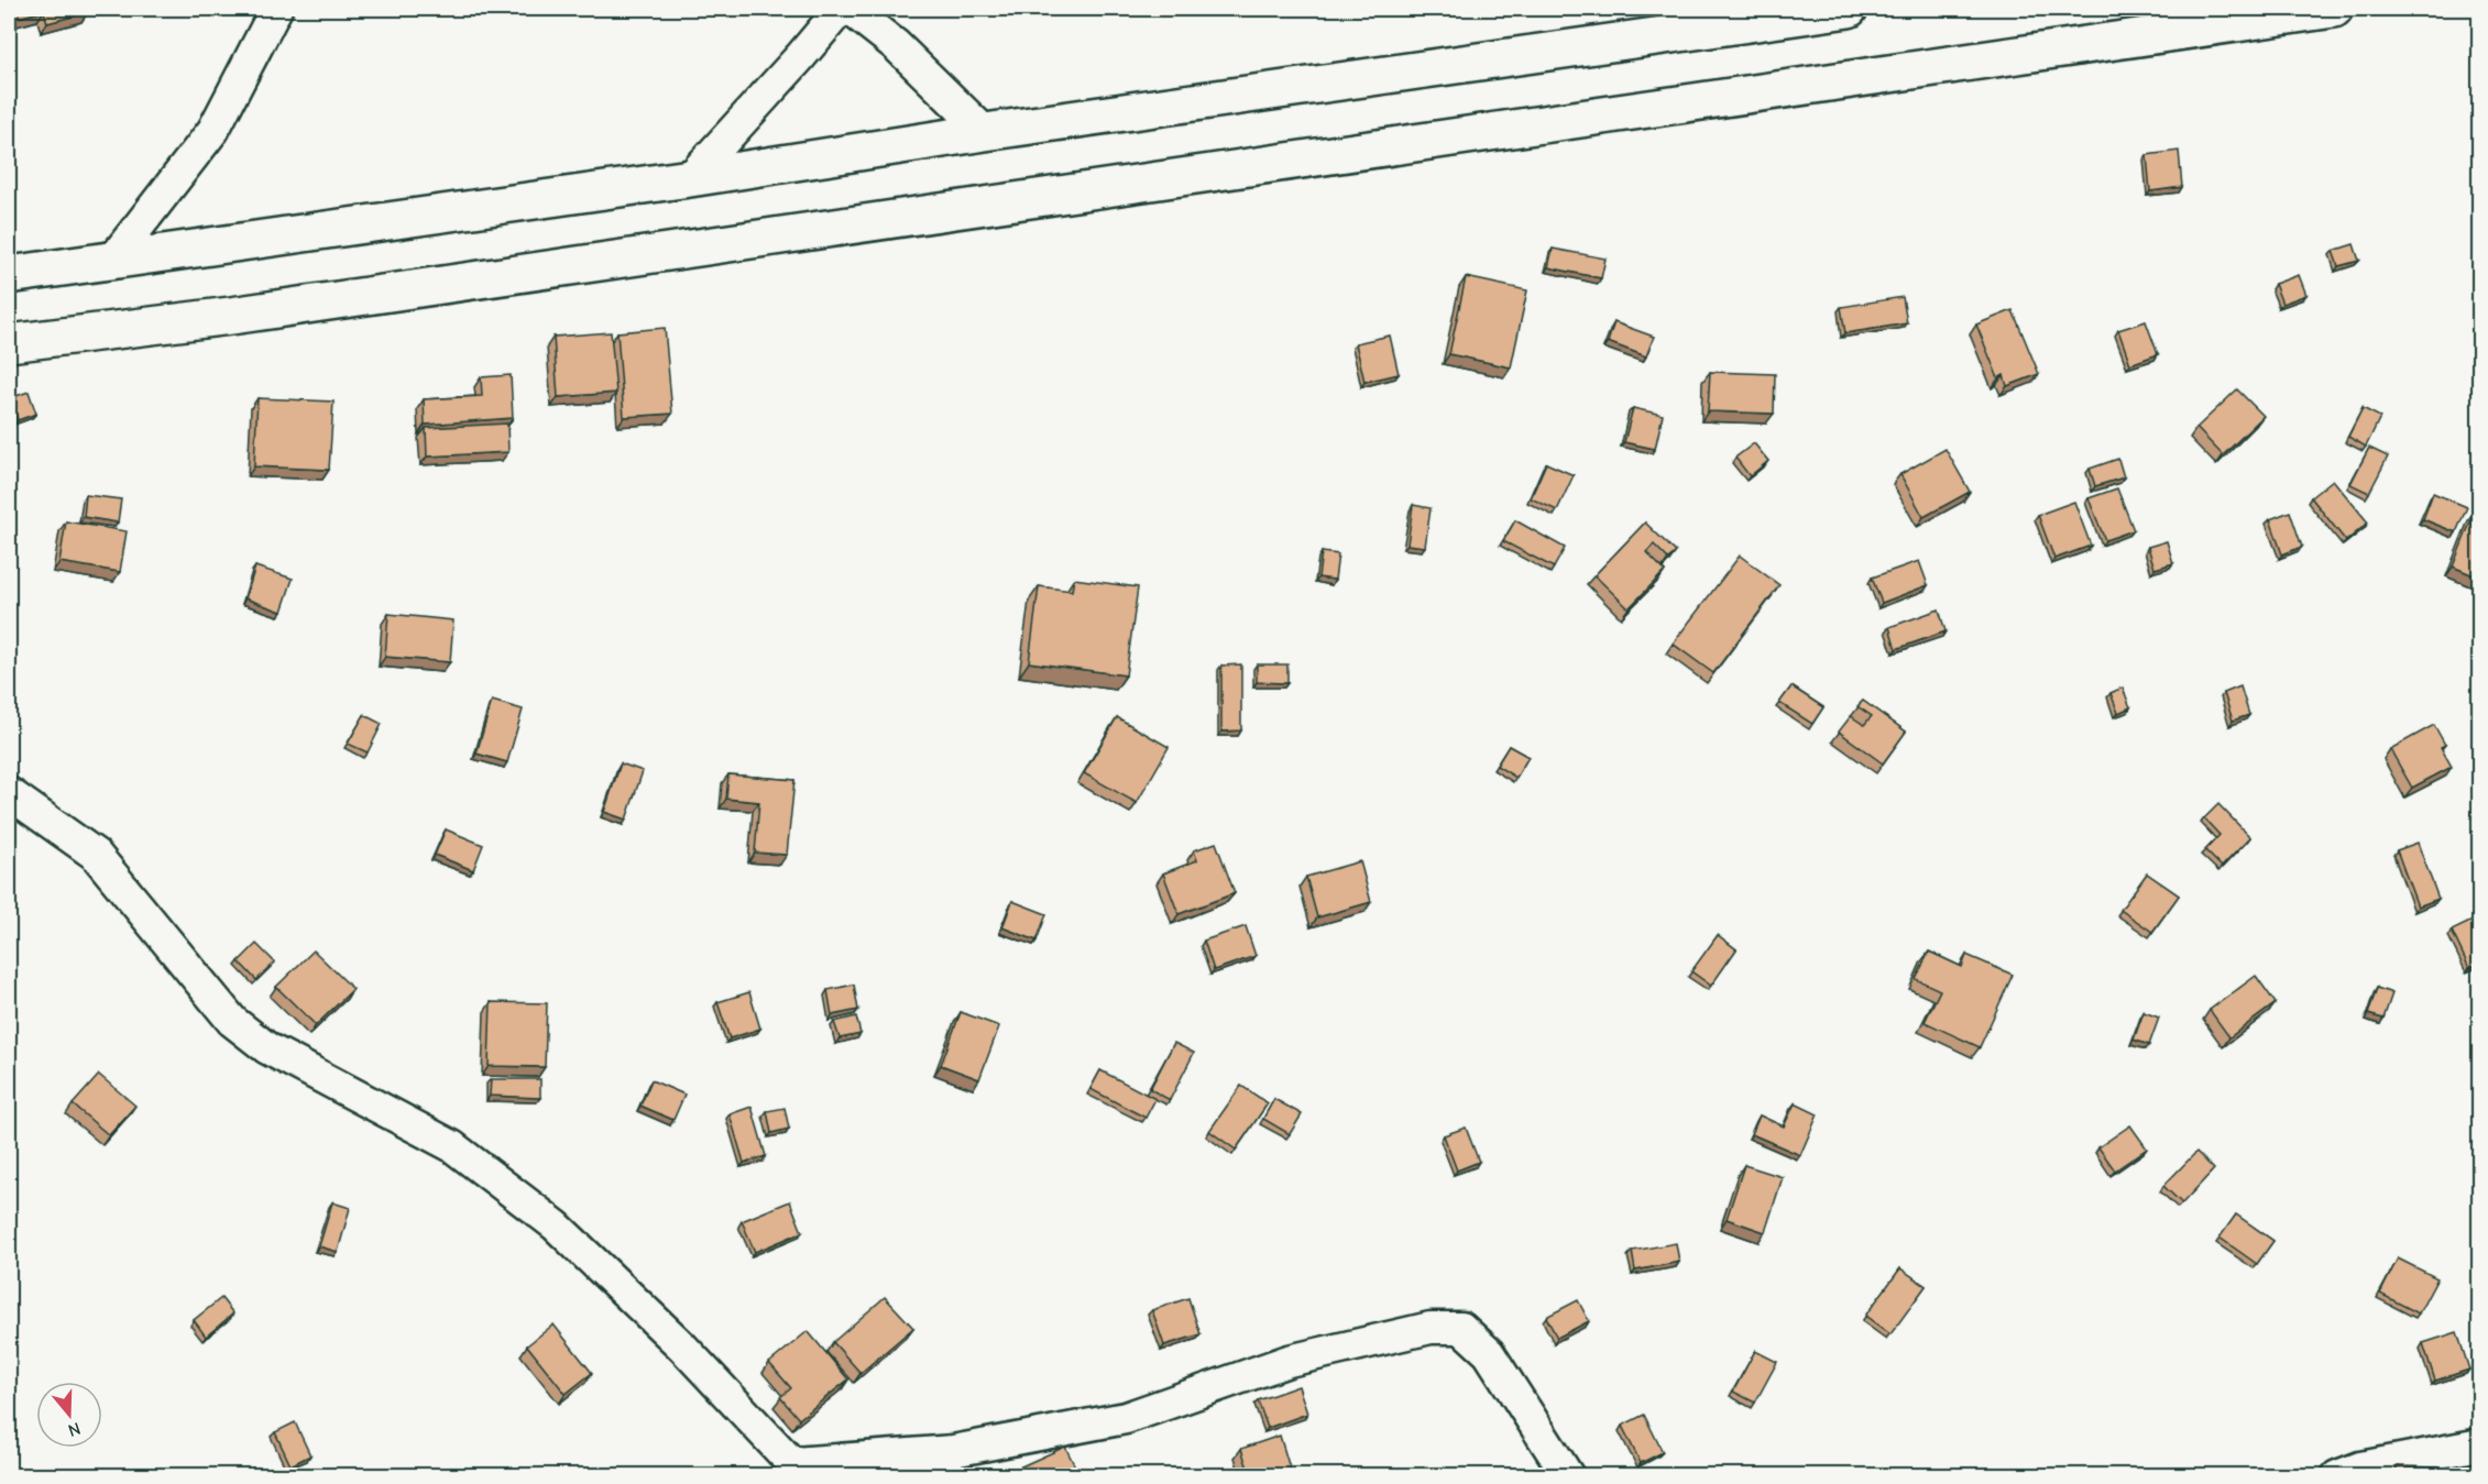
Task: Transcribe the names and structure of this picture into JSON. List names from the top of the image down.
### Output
{
  "north": "bottom"
}
